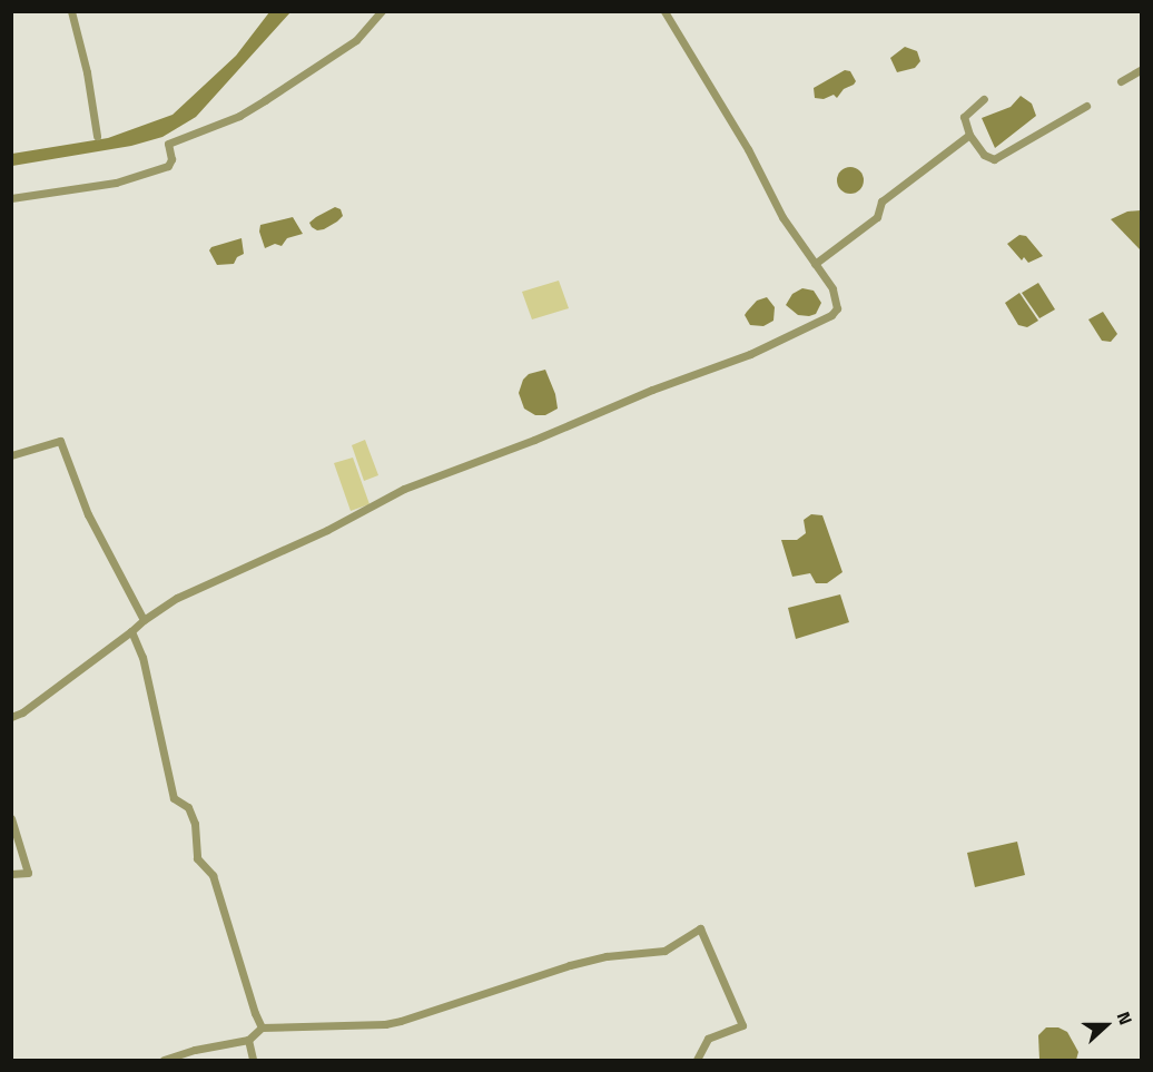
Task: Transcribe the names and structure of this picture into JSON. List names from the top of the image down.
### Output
{
  "north": "right"
}
